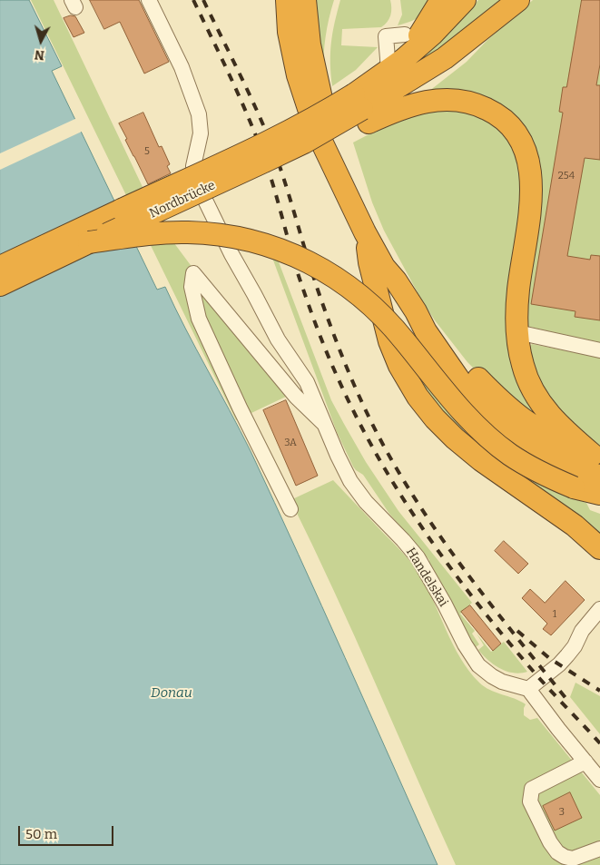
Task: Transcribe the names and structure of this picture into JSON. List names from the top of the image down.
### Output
{
  "streets": {
    "highway": ["Nordbrücke"],
    "street": ["Handelskai"]
  },
  "water": ["Donau"],
  "house_numbers": [
    "5",
    "254",
    "3A",
    "1",
    "3"
  ],
  "scale_bar": "50 m",
  "north": "bottom"
}
